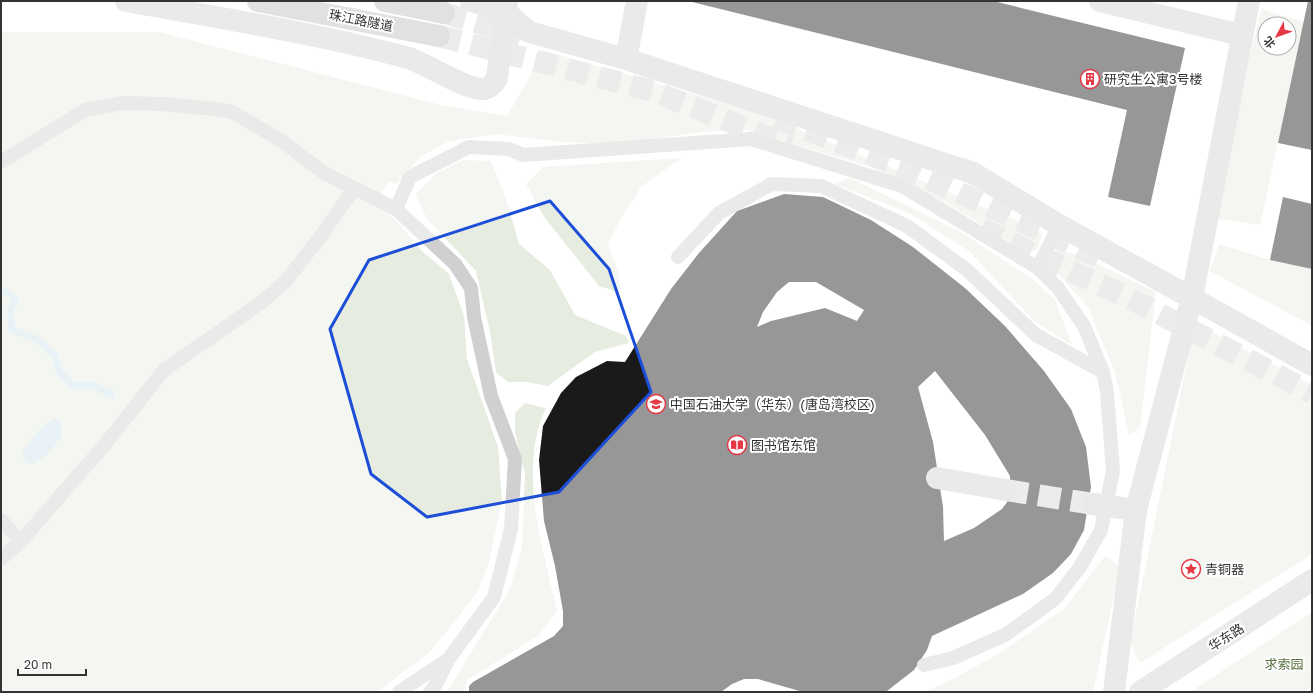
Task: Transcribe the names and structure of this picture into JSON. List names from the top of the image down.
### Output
{
  "streets": {
    "main road": ["珠江路隧道"],
    "street": ["华东路"]
  },
  "parks": ["求索园"],
  "places": {
    "building": ["研究生公寓3号楼"],
    "school or university": ["中国石油大学（华东）(唐岛湾校区)"],
    "library": ["图书馆东馆"],
    "place": ["青铜器"]
  },
  "scale_bar": "20 m",
  "north": "bottom left"
}
